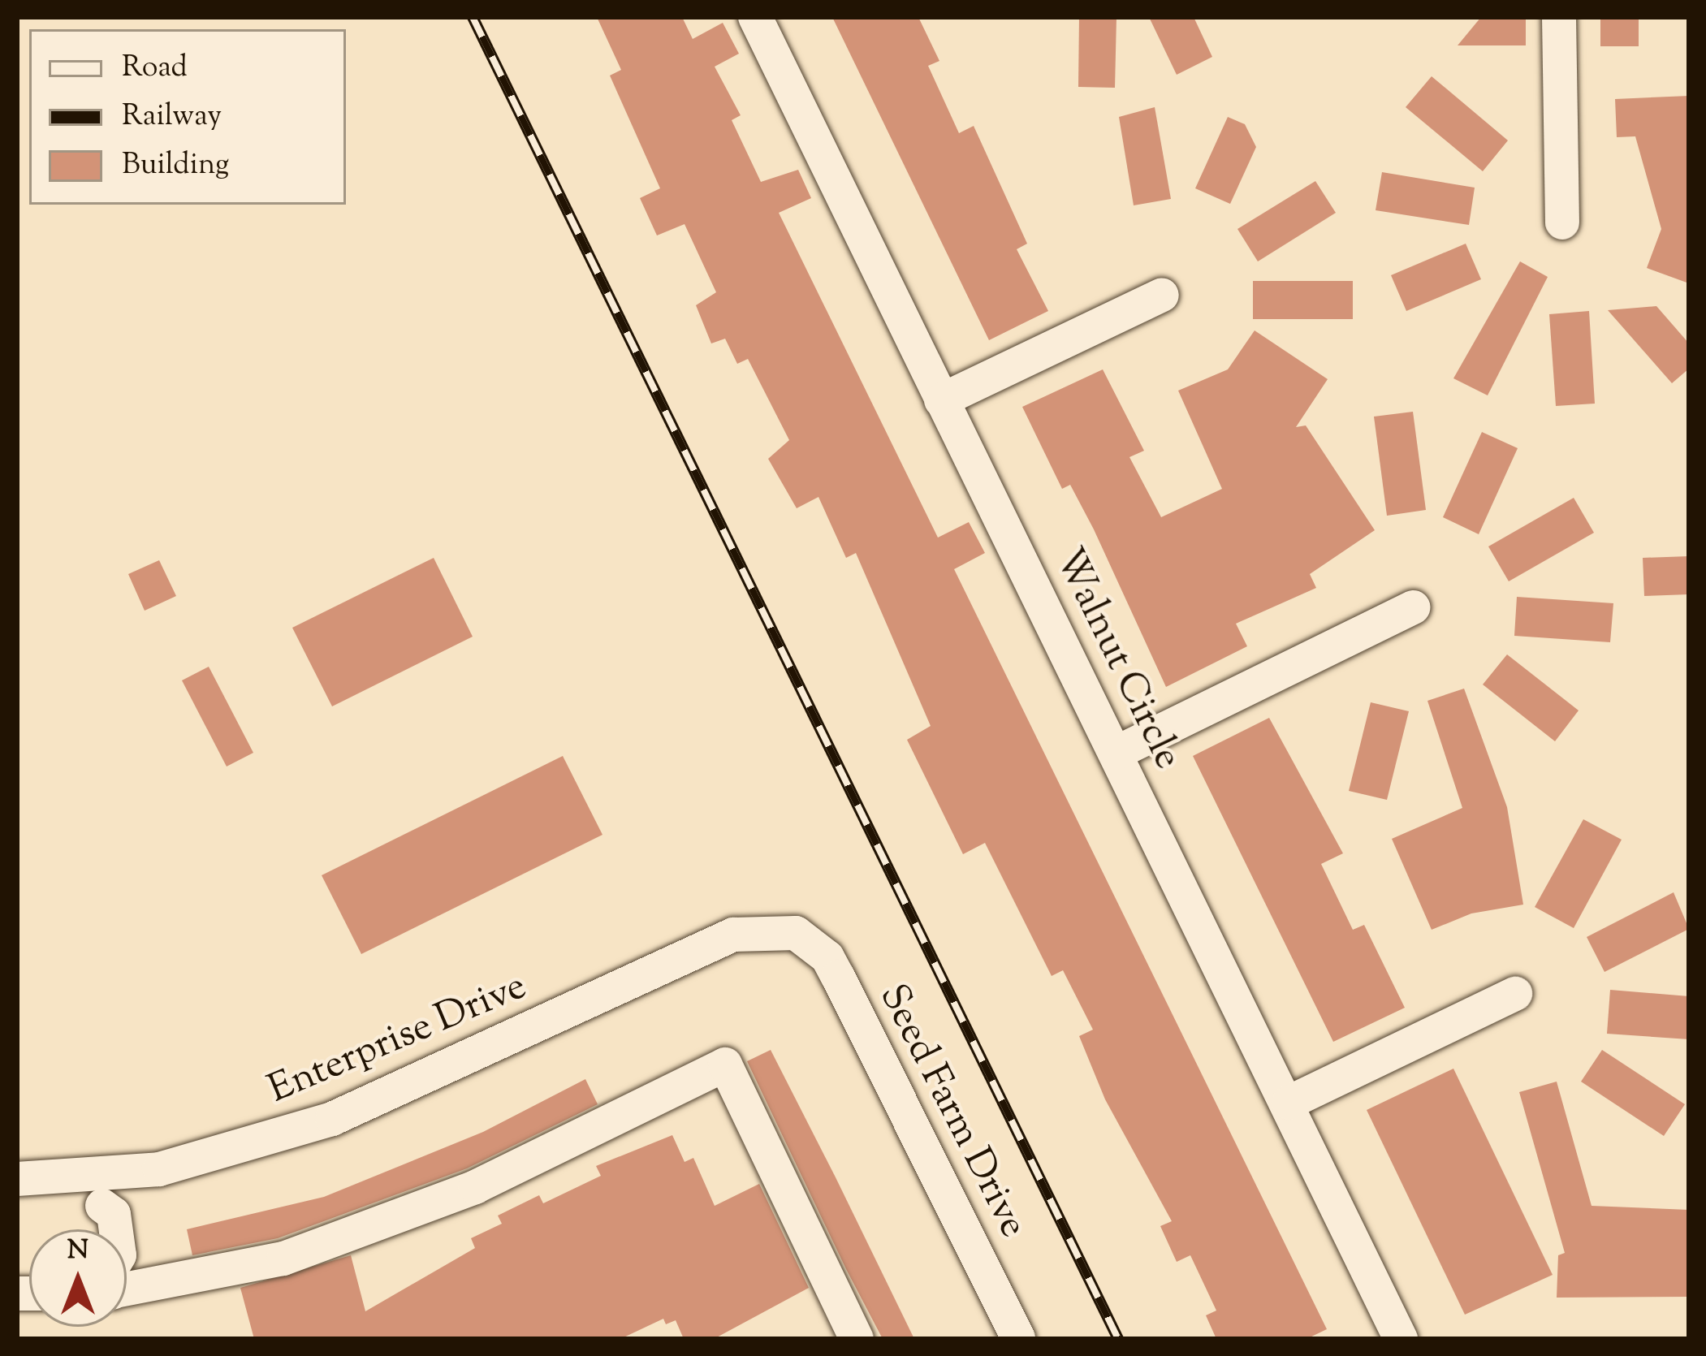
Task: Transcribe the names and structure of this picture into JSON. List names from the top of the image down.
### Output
{
  "streets": {
    "street": ["Walnut Circle", "Enterprise Drive", "Seed Farm Drive"]
  },
  "crossings": [
    ["Enterprise Drive", "Seed Farm Drive"]
  ],
  "legend": ["Road", "Railway", "Building"],
  "north": "top"
}
